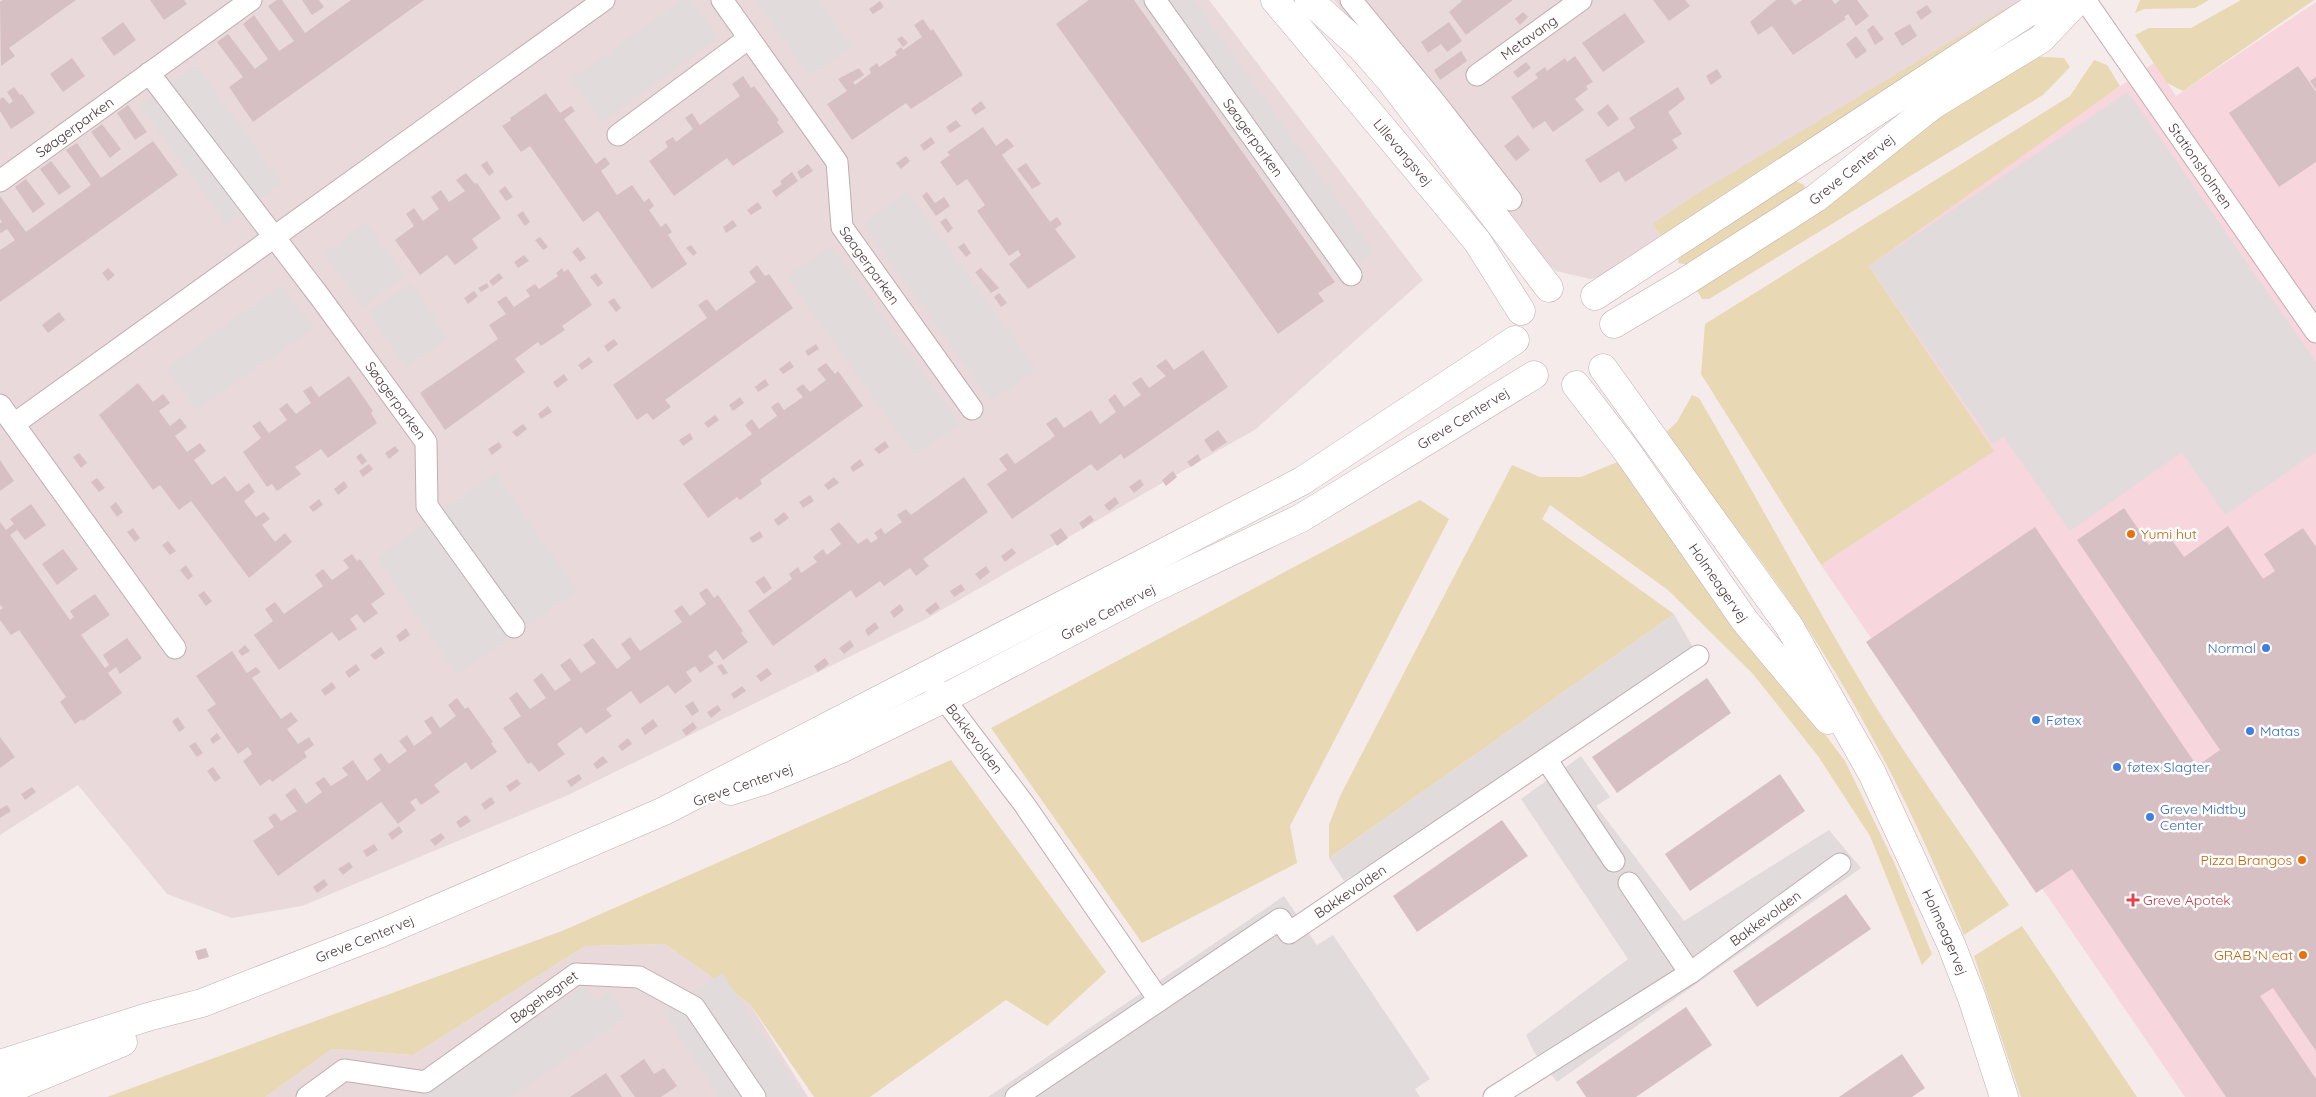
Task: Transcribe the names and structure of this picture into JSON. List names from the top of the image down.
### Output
{
  "streets": {
    "street": [
      "Metavang",
      "Søagerparken",
      "Lillevangsvej",
      "Stationsholmen",
      "Greve Centervej",
      "Holmeagervej",
      "Bakkevolden",
      "Bøgehegnet"
    ]
  },
  "crossings": [
    ["Lillevangsvej", "Greve Centervej"],
    ["Lillevangsvej", "Holmeagervej"],
    ["Greve Centervej", "Holmeagervej"],
    ["Greve Centervej", "Bakkevolden"]
  ],
  "places": {
    "other": [
      "Yumi hut",
      "Normal",
      "Føtex",
      "Matas",
      "føtex Slagter",
      "Greve Midtby Center",
      "Pizza Brangos",
      "GRAB 'N eat"
    ],
    "health": ["Greve Apotek"]
  }
}
